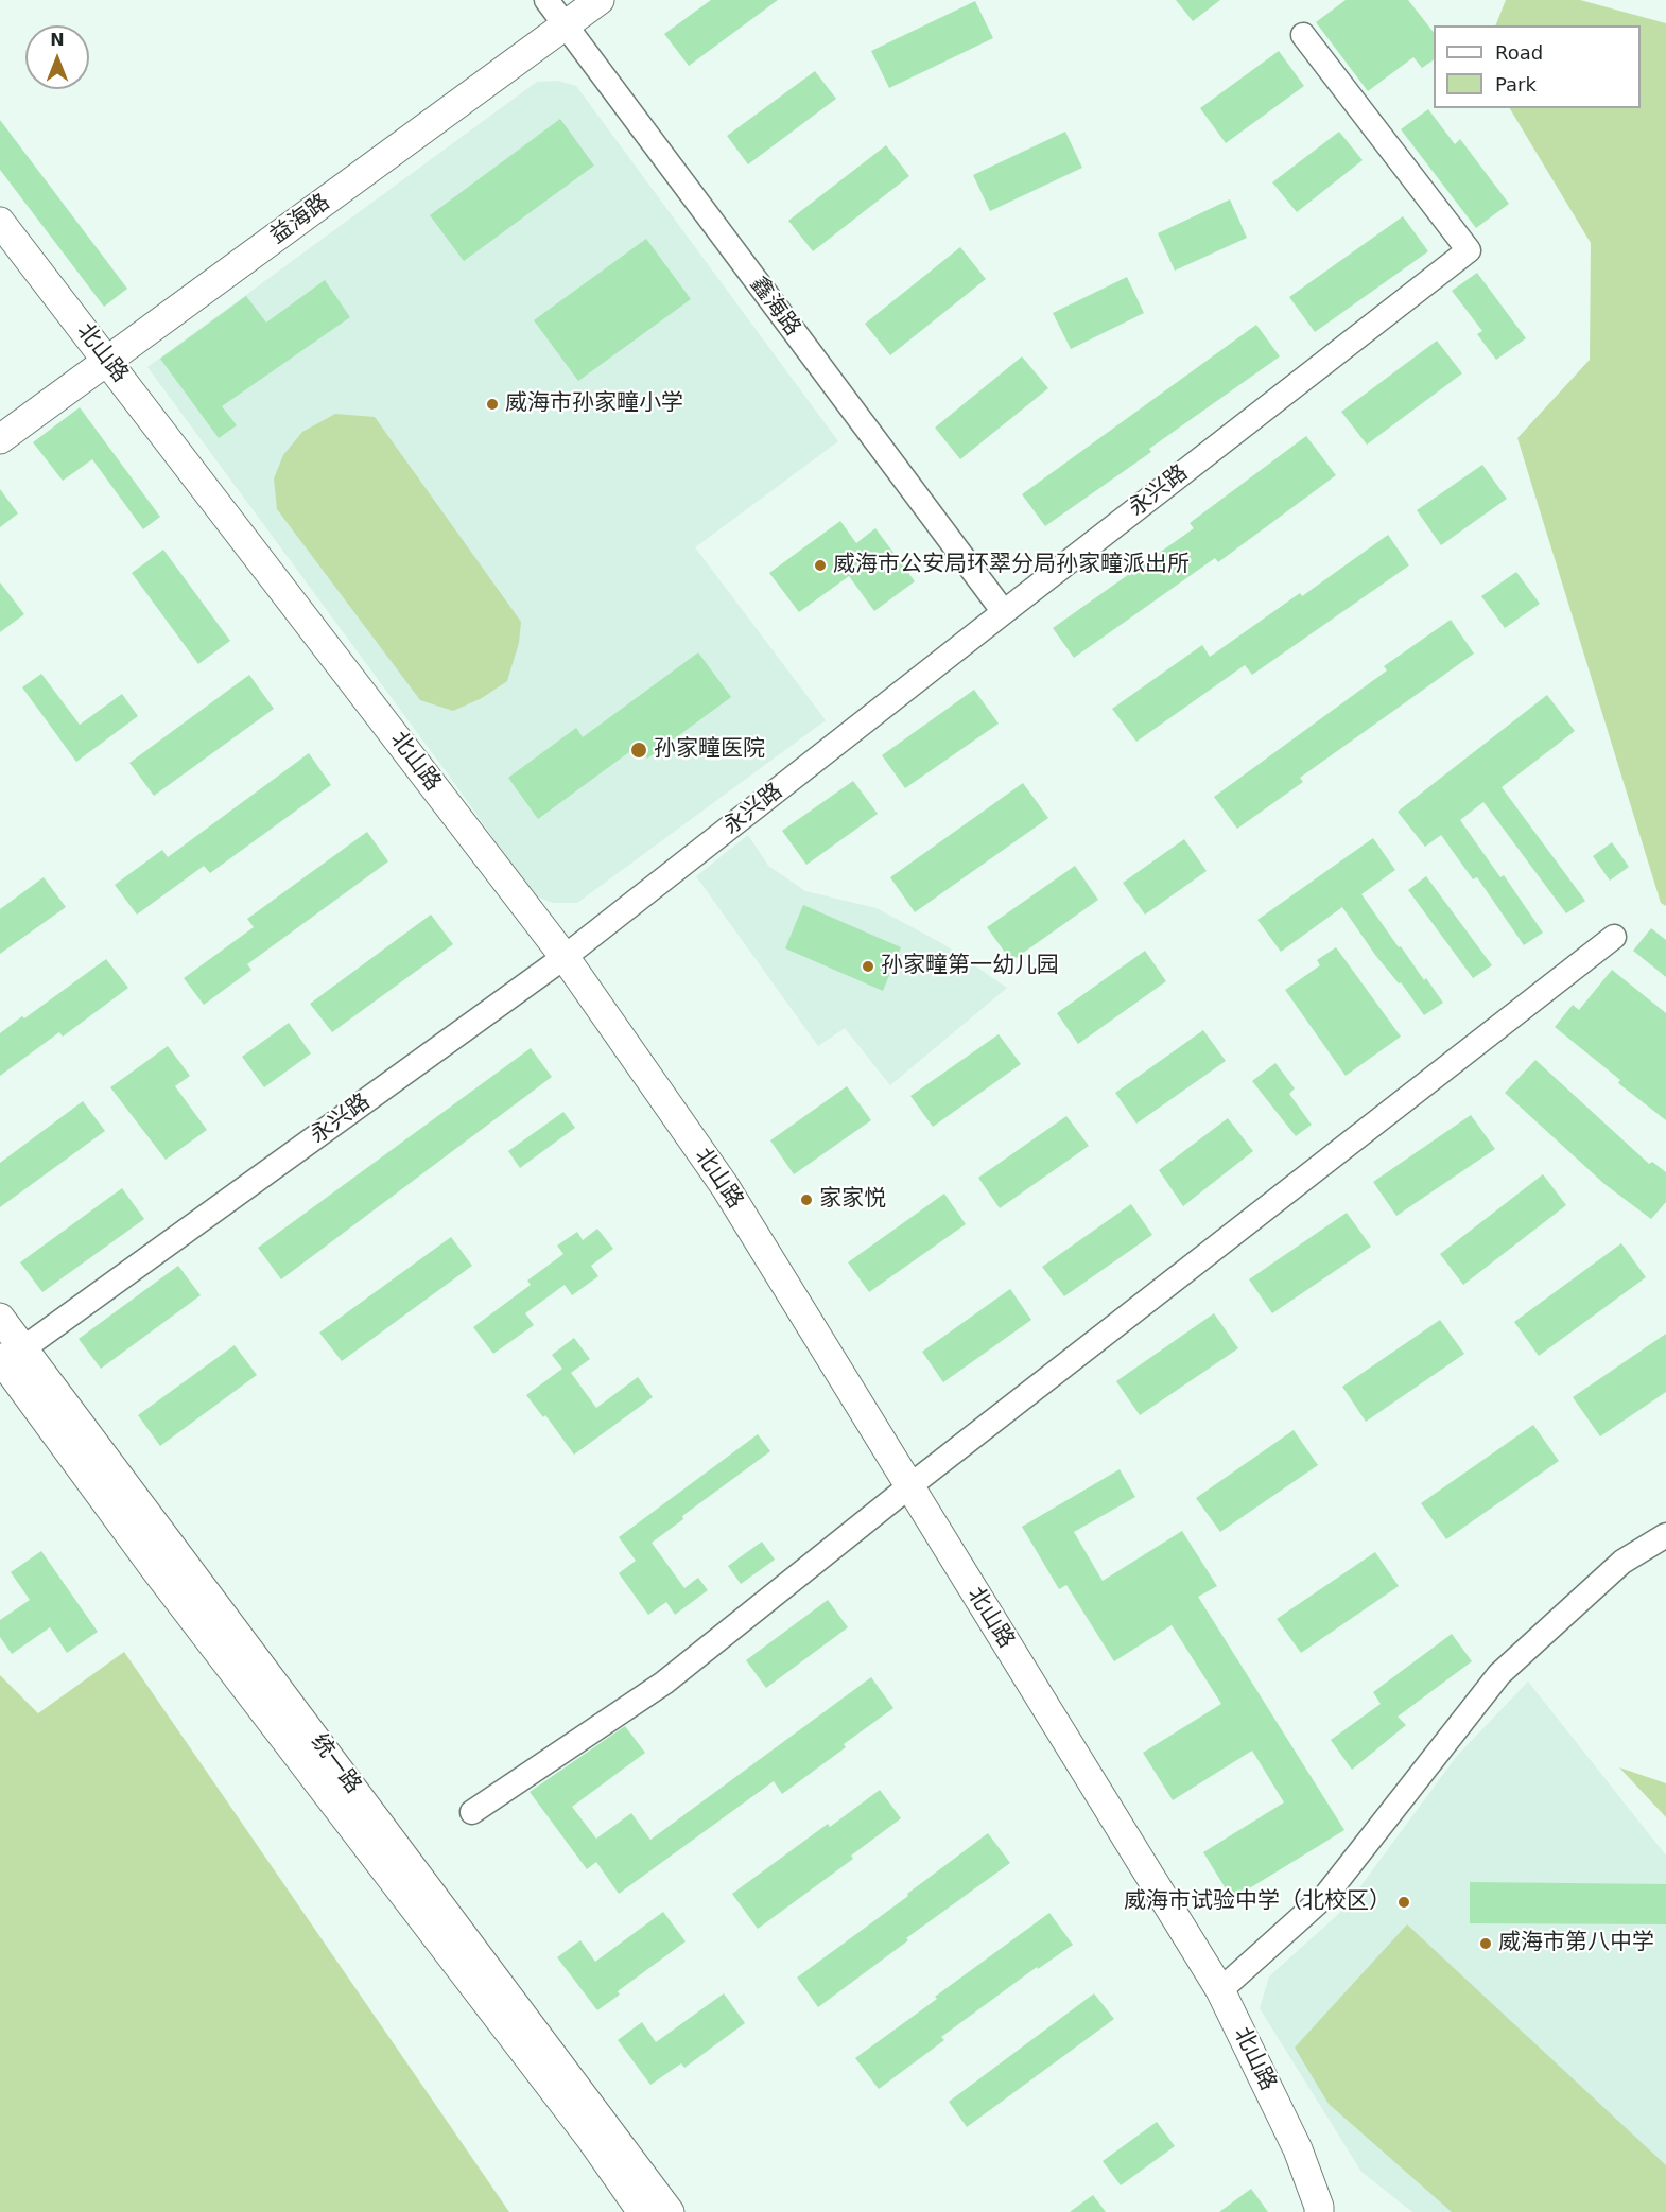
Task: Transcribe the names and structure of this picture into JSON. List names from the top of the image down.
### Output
{
  "streets": {
    "main road": ["益海路", "北山路", "统一路"],
    "street": ["鑫海路", "永兴路"]
  },
  "crossings": [
    ["益海路", "鑫海路"],
    ["益海路", "北山路"],
    ["鑫海路", "永兴路"],
    ["北山路", "永兴路"],
    ["永兴路", "统一路"]
  ],
  "places": [
    "威海市孙家疃小学",
    "威海市公安局环翠分局孙家疃派出所",
    "孙家疃医院",
    "孙家疃第一幼儿园",
    "家家悦",
    "威海市试验中学（北校区）",
    "威海市第八中学"
  ],
  "legend": ["Road", "Park"],
  "north": "top"
}
